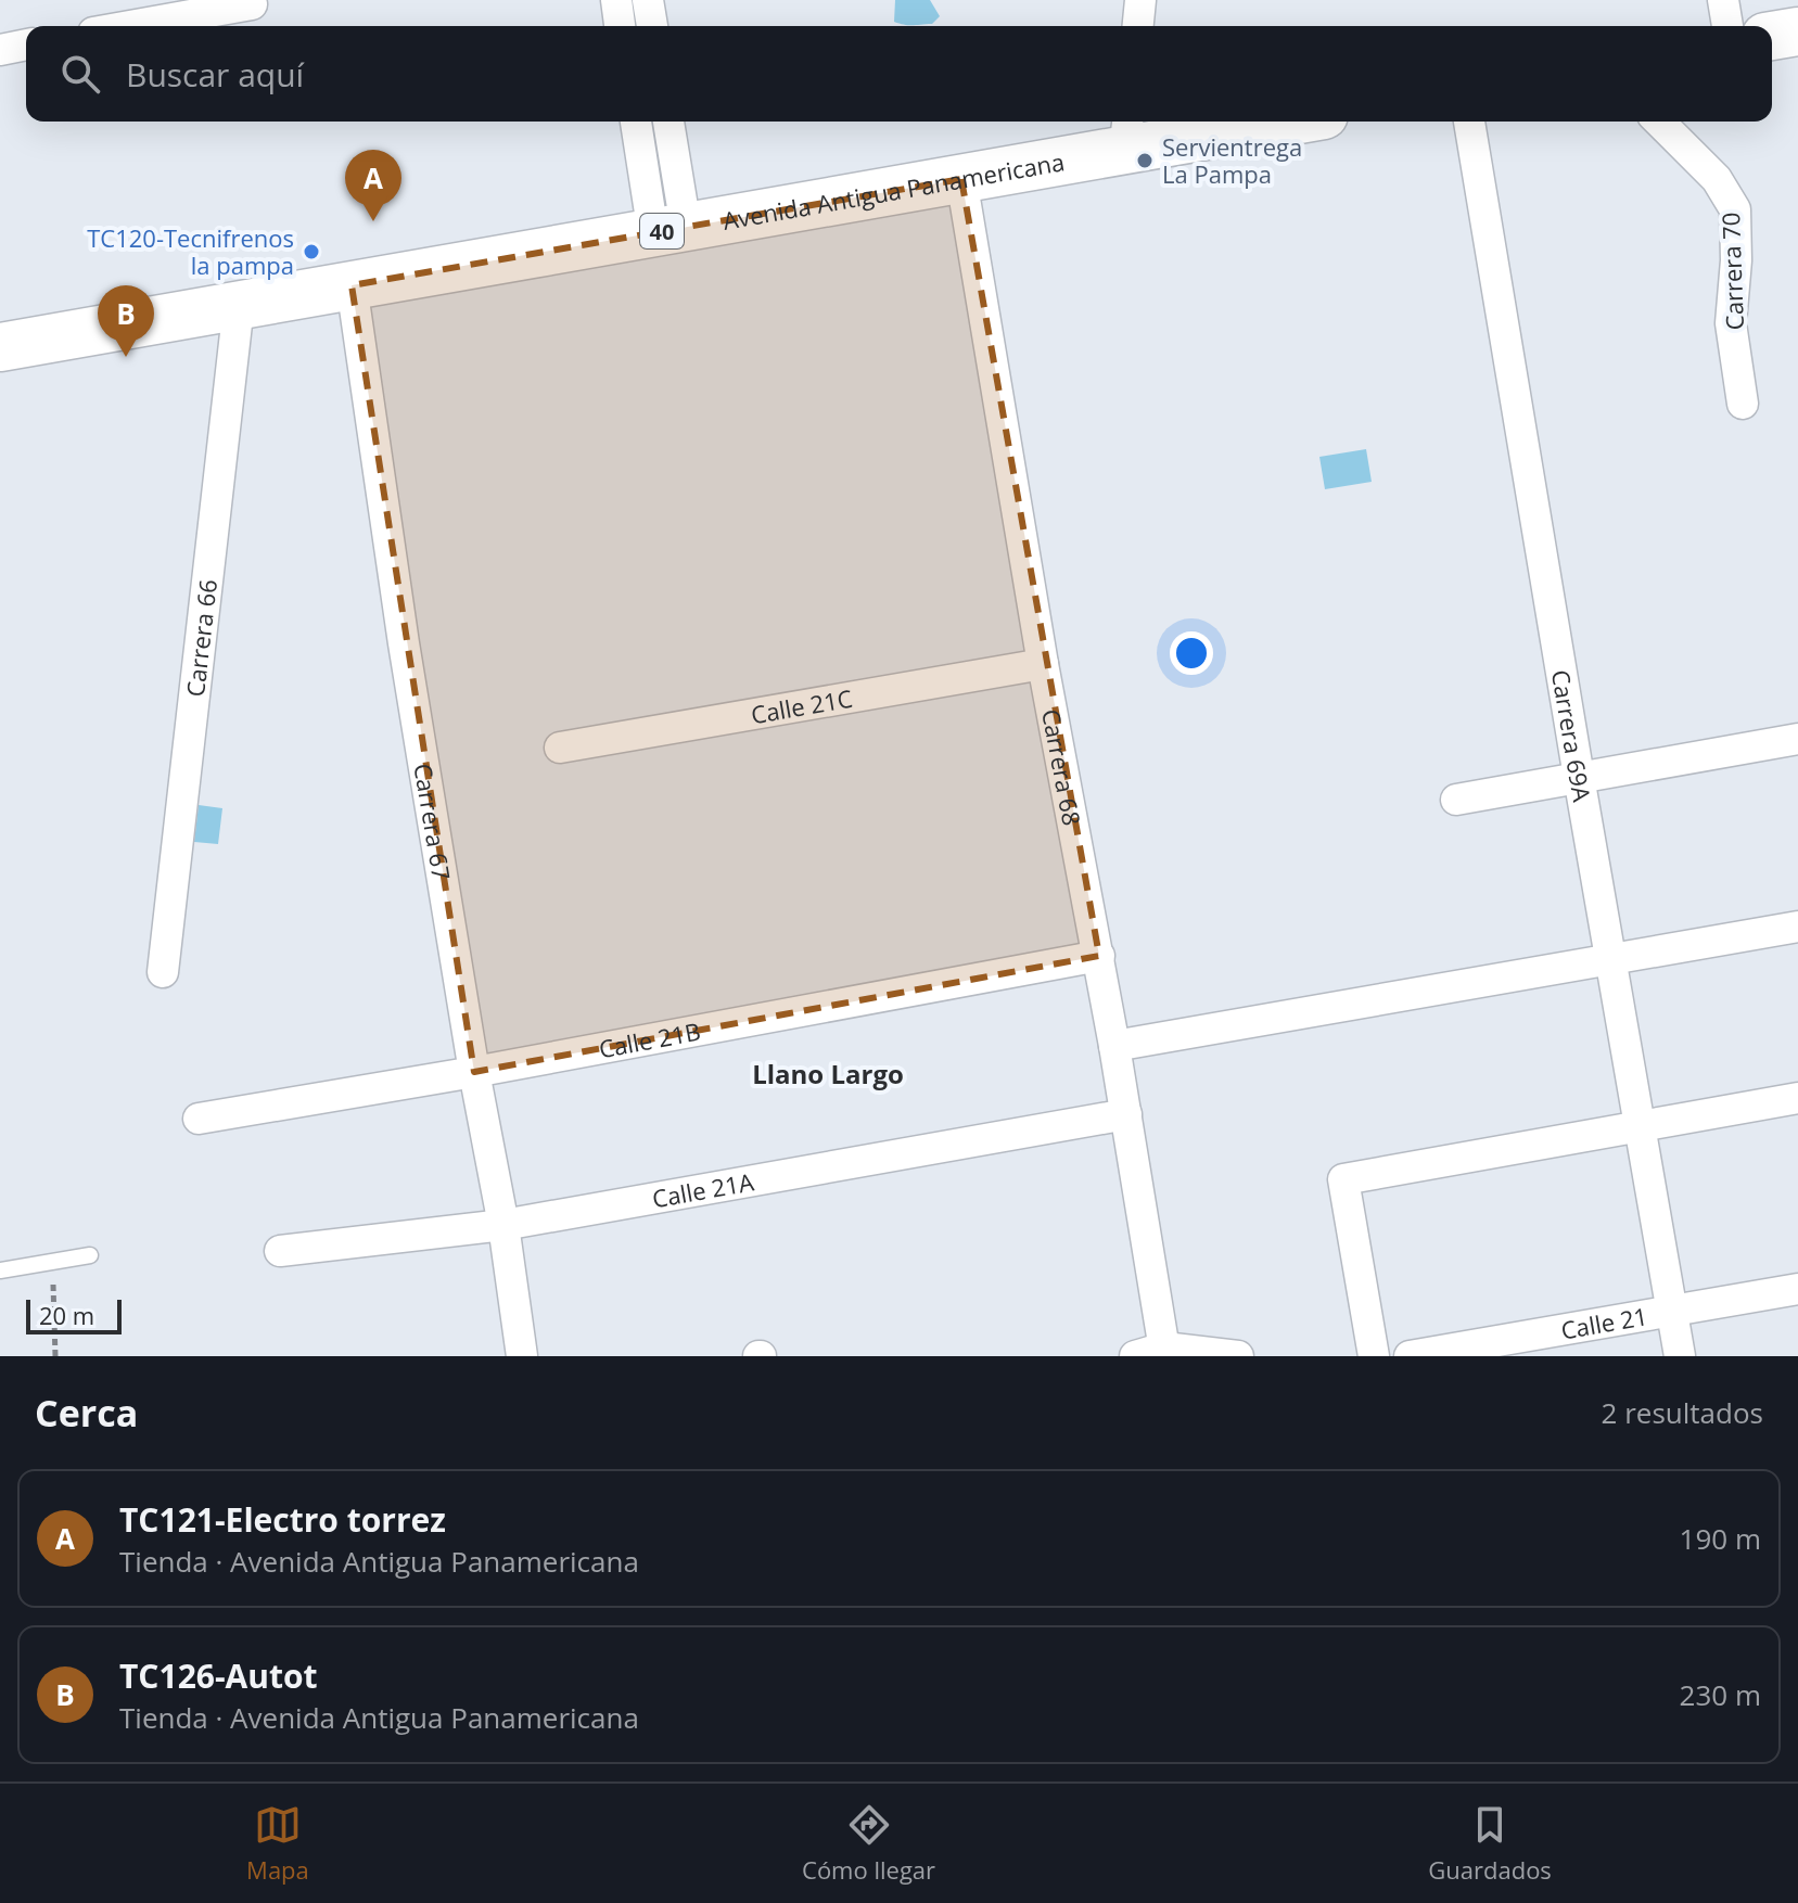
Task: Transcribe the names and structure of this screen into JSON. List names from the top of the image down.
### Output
{
  "streets": {
    "main road": ["Avenida Antigua Panamericana", "40"],
    "street": [
      "Carrera 70",
      "Carrera 66",
      "Calle 21C",
      "Carrera 69A",
      "Carrera 68",
      "Carrera 67",
      "Calle 21B",
      "Calle 21A",
      "Calle 21"
    ]
  },
  "crossings": [
    ["Avenida Antigua Panamericana", "Carrera 66"],
    ["Avenida Antigua Panamericana", "Carrera 68"],
    ["Avenida Antigua Panamericana", "Carrera 67"],
    ["Calle 21C", "Carrera 68"],
    ["Carrera 69A", "Calle 21"],
    ["Carrera 68", "Calle 21B"],
    ["Carrera 68", "Calle 21A"],
    ["Carrera 67", "Calle 21B"],
    ["Carrera 67", "Calle 21A"]
  ],
  "districts": ["Llano Largo"],
  "places": ["Servientrega La Pampa", "TC120-Tecnifrenos la pampa"],
  "scale_bar": "20 m",
  "page": {
    "search": "Buscar aquí",
    "pins": ["A", "B"],
    "scale": "20 m",
    "heading": ["Cerca", "2 resultados"],
    "list": [
      {
        "mark": "A",
        "name": "TC121-Electro torrez",
        "note": "Tienda · Avenida Antigua Panamericana",
        "value": "190 m"
      },
      {
        "mark": "B",
        "name": "TC126-Autot",
        "note": "Tienda · Avenida Antigua Panamericana",
        "value": "230 m"
      }
    ],
    "nav": ["Mapa", "Cómo llegar", "Guardados"]
  }
}
